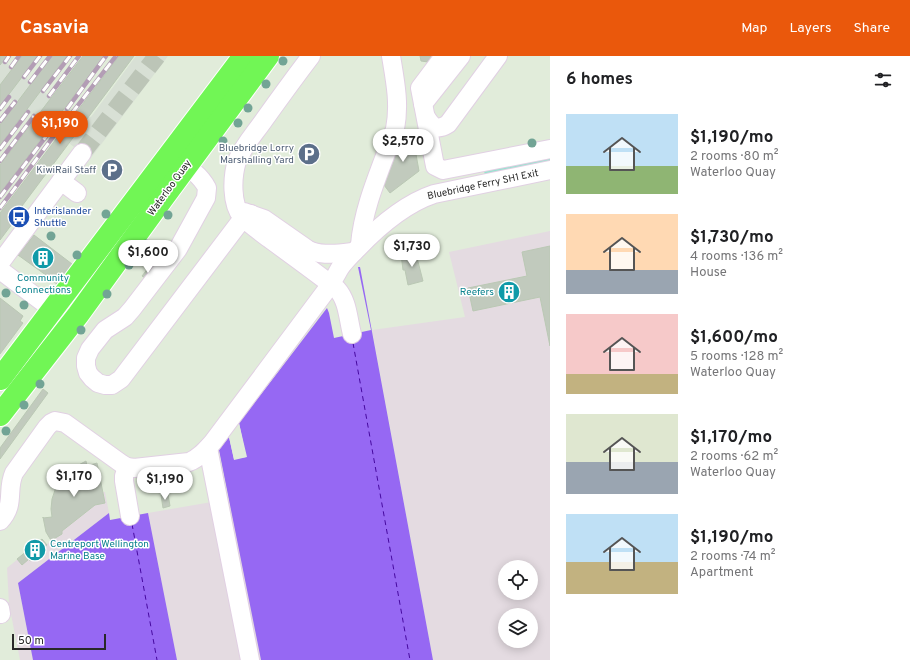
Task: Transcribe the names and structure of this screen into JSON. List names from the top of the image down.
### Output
{
  "streets": {
    "main road": ["Waterloo Quay"],
    "lane": ["Bluebridge Ferry SH1 Exit"]
  },
  "places": {
    "parking": ["Bluebridge Lorry Marshalling Yard", "KiwiRail Staff"],
    "bus stop": ["Interislander Shuttle"],
    "building": ["Community Connections", "Reefers", "Centreport Wellington Marine Base"]
  },
  "scale_bar": "50 m",
  "page": {
    "header": "Casavia",
    "nav": ["Map", "Layers", "Share"],
    "heading": "6 homes",
    "list": [
      {
        "name": "$1,190/mo",
        "note": "2 rooms · 80 m² · Waterloo Quay"
      },
      {
        "name": "$1,730/mo",
        "note": "4 rooms · 136 m² · House"
      },
      {
        "name": "$1,600/mo",
        "note": "5 rooms · 128 m² · Waterloo Quay"
      },
      {
        "name": "$1,170/mo",
        "note": "2 rooms · 62 m² · Waterloo Quay"
      },
      {
        "name": "$1,190/mo",
        "note": "2 rooms · 74 m² · Apartment"
      }
    ],
    "price": [
      "$1,190",
      "$2,570",
      "$1,730",
      "$1,600",
      "$1,170",
      "$1,190"
    ],
    "scale": "50 m"
  }
}
